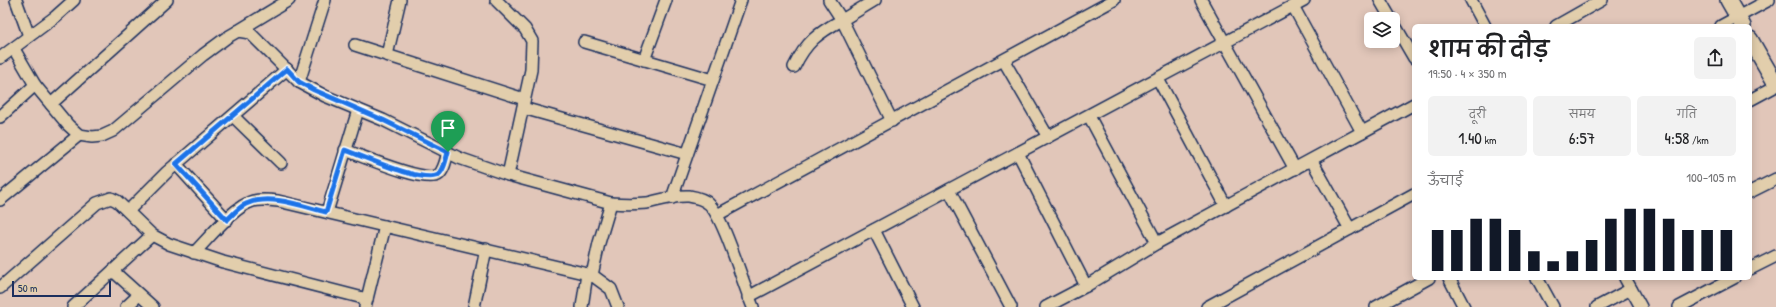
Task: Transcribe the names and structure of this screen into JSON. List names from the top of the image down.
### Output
{
  "scale_bar": "50 m",
  "page": {
    "heading": ["शाम की दौड़", "19:50 · 4 × 350 m"],
    "stats": [
      ["दूरी", "1.40 km"],
      ["समय", "6:57"],
      ["गति", "4:58 /km"]
    ],
    "chart": ["ऊँचाई", "100–105 m"],
    "scale": "50 m"
  }
}
